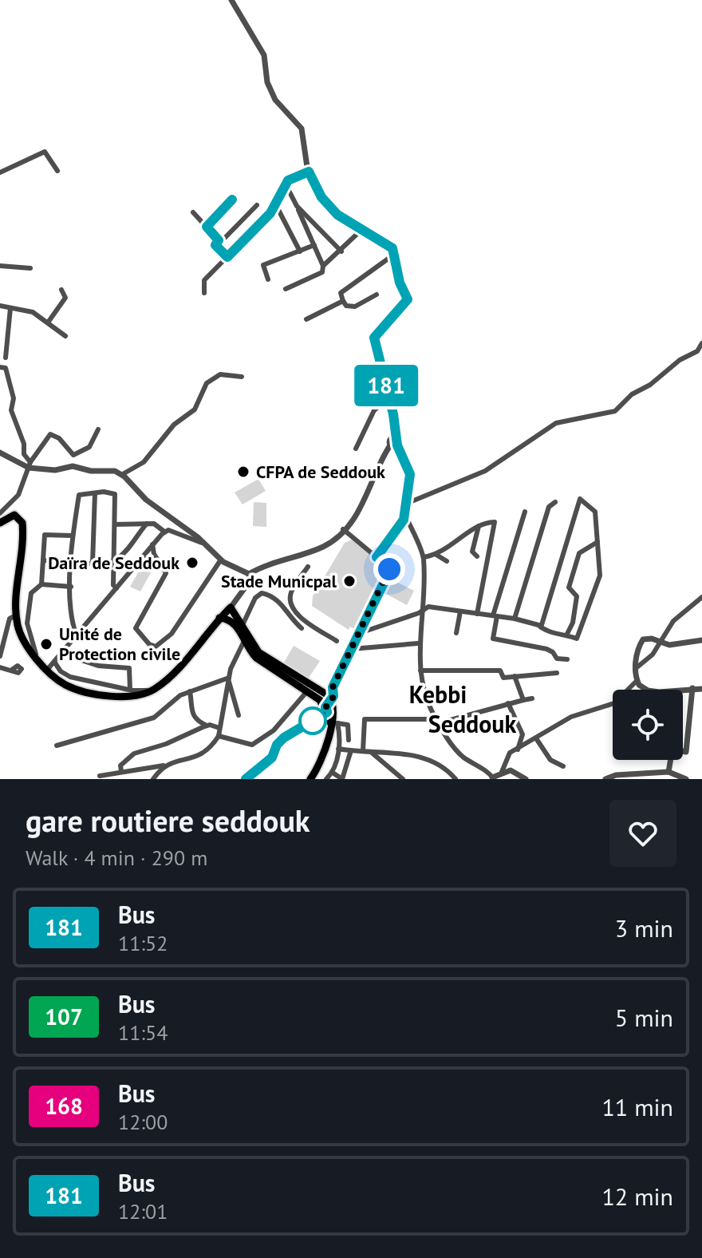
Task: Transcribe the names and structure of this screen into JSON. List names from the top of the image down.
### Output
{
  "districts": ["Kebbi", "Seddouk"],
  "places": [
    "CFPA de Seddouk",
    "Daïra de Seddouk",
    "Stade Municpal",
    "Unité de Protection civile"
  ],
  "lines": ["bus line 181"],
  "page": {
    "on_map": "181",
    "heading": ["gare routiere seddouk", "Walk · 4 min · 290 m"],
    "list": [
      {
        "mark": "181",
        "name": "Bus",
        "note": "11:52",
        "value": "3 min"
      },
      {
        "mark": "107",
        "name": "Bus",
        "note": "11:54",
        "value": "5 min"
      },
      {
        "mark": "168",
        "name": "Bus",
        "note": "12:00",
        "value": "11 min"
      },
      {
        "mark": "181",
        "name": "Bus",
        "note": "12:01",
        "value": "12 min"
      }
    ]
  }
}
